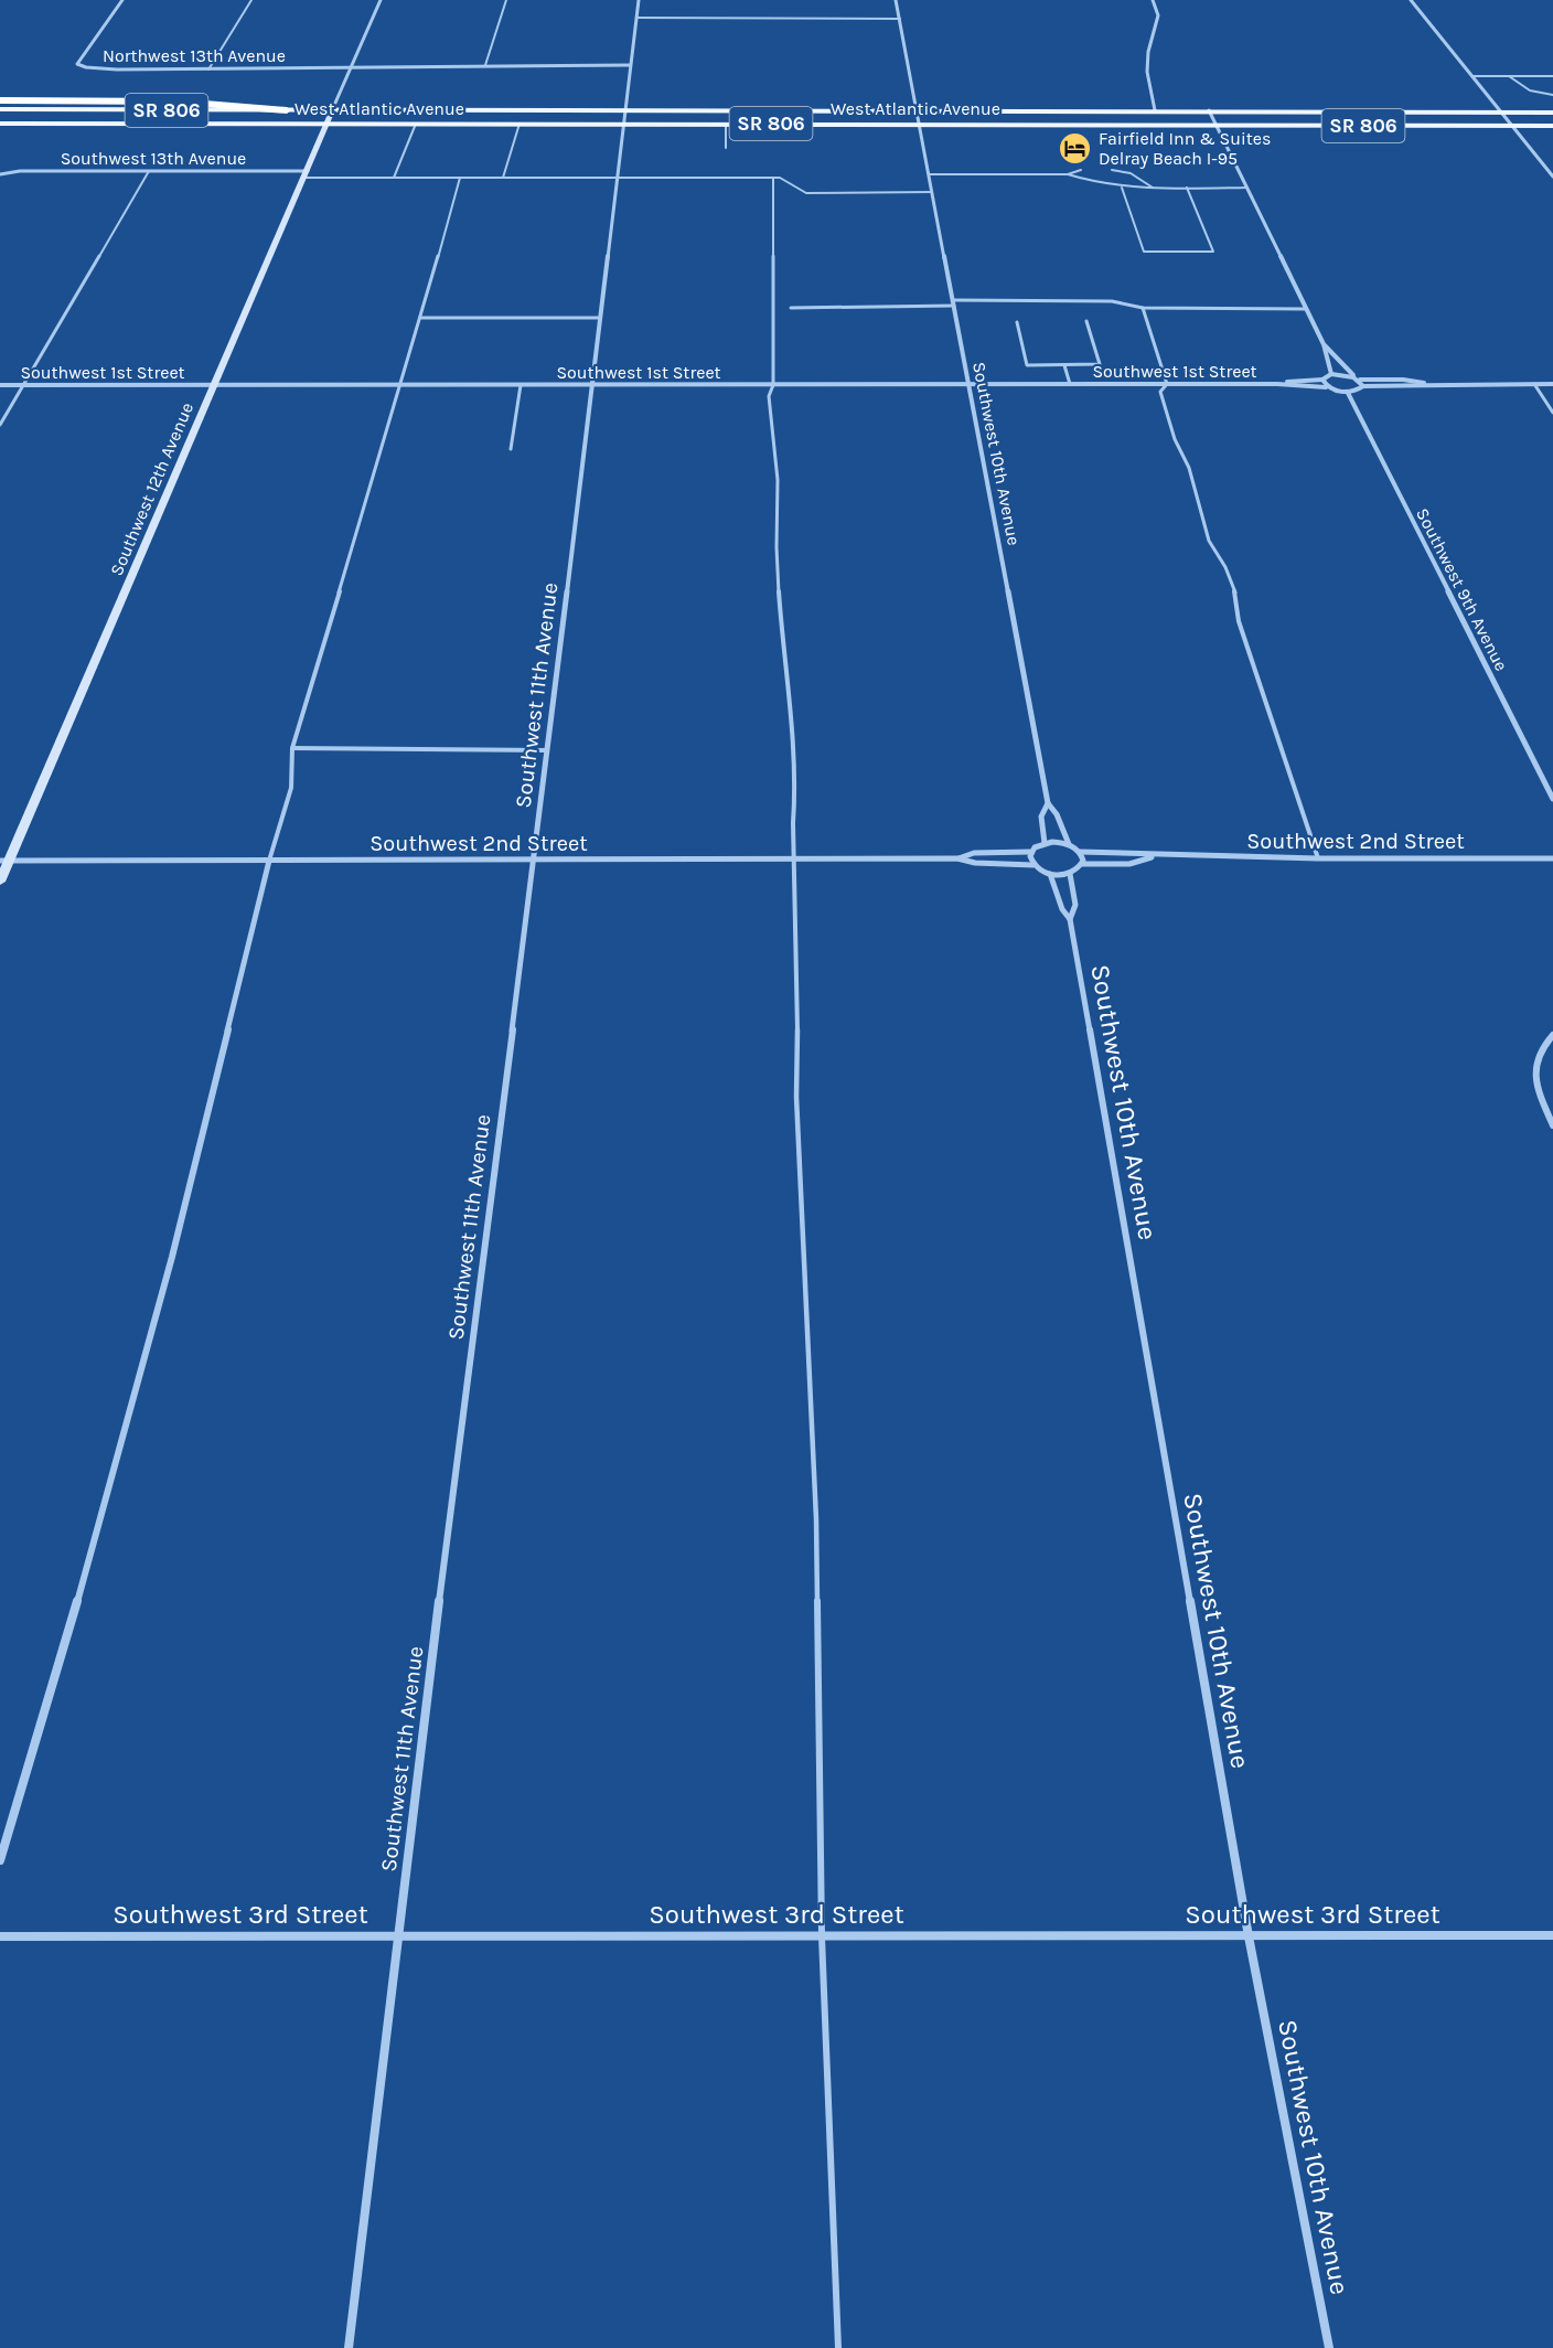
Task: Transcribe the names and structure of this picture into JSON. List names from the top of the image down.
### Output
{
  "streets": {
    "main road": ["West Atlantic Avenue", "SR 806"],
    "street": [
      "Northwest 13th Avenue",
      "Southwest 13th Avenue",
      "Southwest 1st Street",
      "Southwest 10th Avenue",
      "Southwest 12th Avenue",
      "Southwest 9th Avenue",
      "Southwest 11th Avenue",
      "Southwest 2nd Street",
      "Southwest 3rd Street"
    ]
  },
  "crossings": [
    ["Northwest 13th Avenue", "Southwest 11th Avenue"],
    ["West Atlantic Avenue", "Southwest 10th Avenue"],
    ["West Atlantic Avenue", "Southwest 12th Avenue"],
    ["West Atlantic Avenue", "Southwest 11th Avenue"],
    ["Southwest 13th Avenue", "Southwest 12th Avenue"],
    ["Southwest 1st Street", "Southwest 10th Avenue"],
    ["Southwest 1st Street", "Southwest 12th Avenue"],
    ["Southwest 1st Street", "Southwest 9th Avenue"],
    ["Southwest 1st Street", "Southwest 11th Avenue"],
    ["Southwest 10th Avenue", "Southwest 2nd Street"],
    ["Southwest 10th Avenue", "Southwest 3rd Street"],
    ["Southwest 12th Avenue", "Southwest 2nd Street"],
    ["Southwest 11th Avenue", "Southwest 2nd Street"],
    ["Southwest 11th Avenue", "Southwest 3rd Street"]
  ],
  "places": {
    "hotel": ["Fairfield Inn & Suites Delray Beach I-95"]
  }
}
